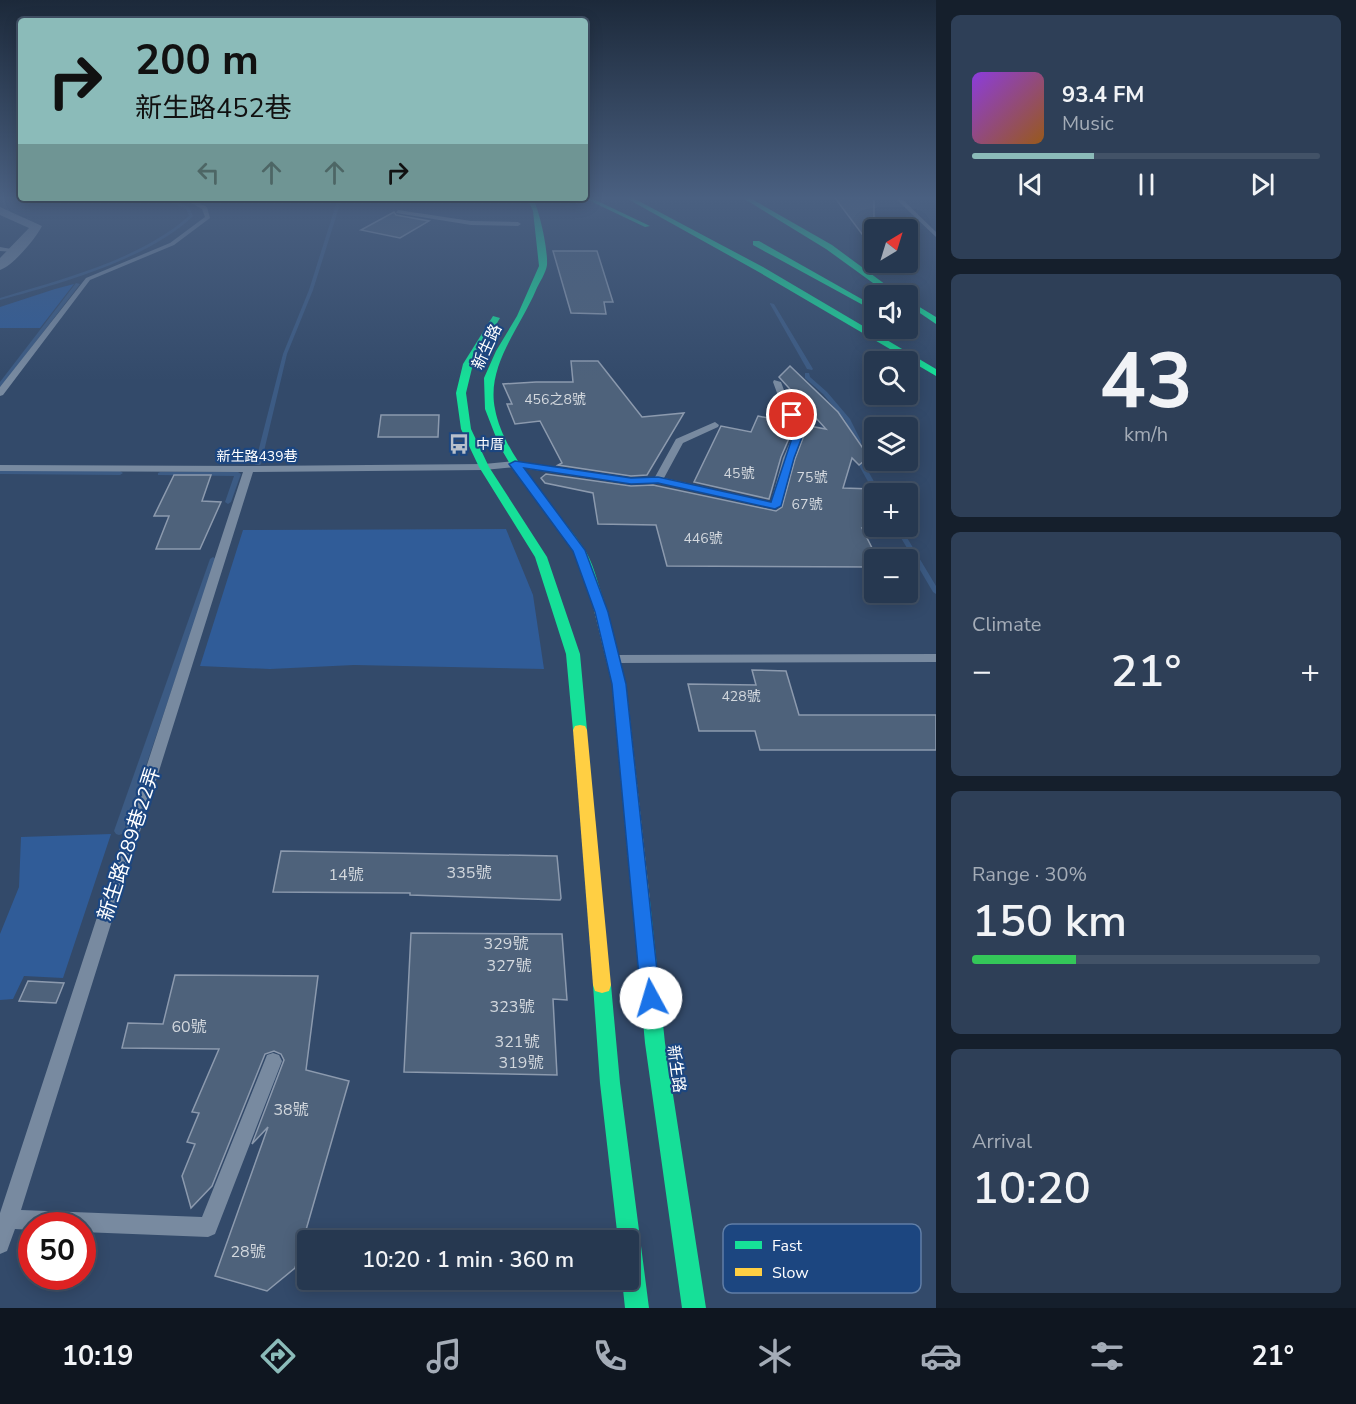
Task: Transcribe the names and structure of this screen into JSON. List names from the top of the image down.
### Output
{
  "streets": {
    "main road": ["新生路"],
    "lane": ["新生路439巷", "新生路289巷22弄"]
  },
  "crossings": [
    ["新生路", "新生路439巷"],
    ["新生路439巷", "新生路289巷22弄"]
  ],
  "places": {
    "bus stop": ["中厝"]
  },
  "house_numbers": [
    "456之8號",
    "45號",
    "75號",
    "67號",
    "446號",
    "428號",
    "335號",
    "14號",
    "329號",
    "327號",
    "323號",
    "60號",
    "321號",
    "319號",
    "38號",
    "28號"
  ],
  "legend": ["Fast", "Slow"],
  "north": "top right",
  "page": {
    "turn": ["200 m", "新生路452巷"],
    "song": ["93.4 FM", "Music"],
    "map_buttons": ["+", "−"],
    "tile": [
      ["43", "km/h"],
      "Climate",
      ["Range · 30%", "150 km"],
      ["Arrival", "10:20"]
    ],
    "heat": ["−", "21°", "+"],
    "limit": "50",
    "trip": "10:20 · 1 min · 360 m",
    "tabs": ["10:19", "21°"]
  }
}
